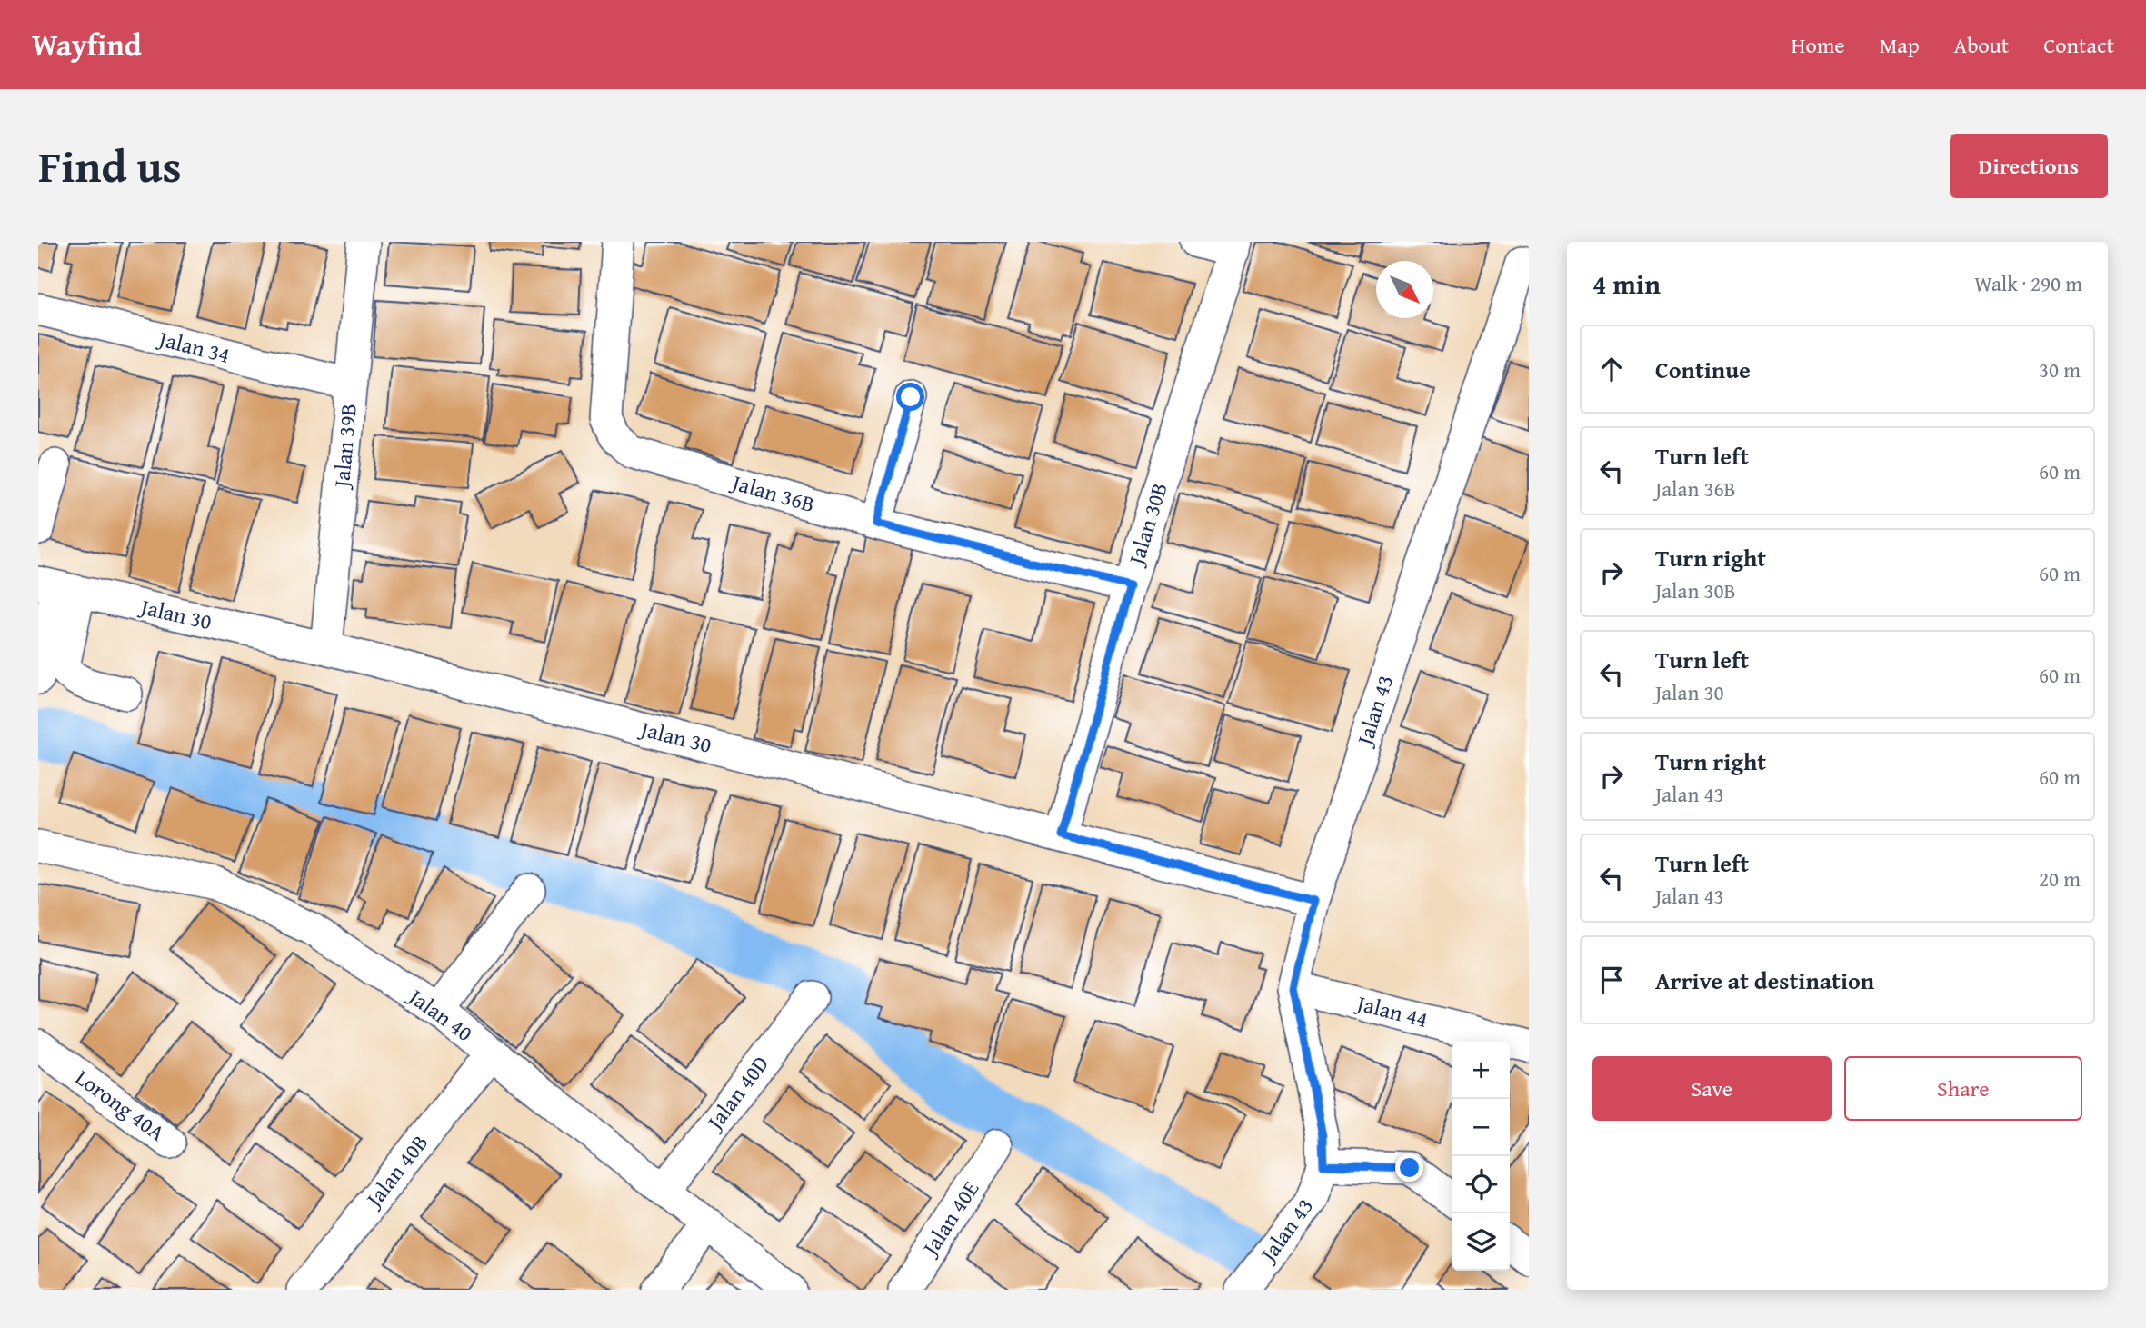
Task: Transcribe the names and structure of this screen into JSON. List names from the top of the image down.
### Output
{
  "streets": {
    "street": [
      "Jalan 34",
      "Jalan 39B",
      "Jalan 36B",
      "Jalan 30B",
      "Jalan 30",
      "Jalan 43",
      "Jalan 44",
      "Jalan 40",
      "Jalan 40D",
      "Lorong 40A",
      "Jalan 40B",
      "Jalan 40E"
    ]
  },
  "crossings": [
    ["Jalan 34", "Jalan 39B"],
    ["Jalan 39B", "Jalan 30"],
    ["Jalan 36B", "Jalan 30B"],
    ["Jalan 30B", "Jalan 30"],
    ["Jalan 30", "Jalan 43"],
    ["Jalan 43", "Jalan 44"],
    ["Jalan 40", "Jalan 40D"],
    ["Jalan 40", "Jalan 40B"]
  ],
  "north": "bottom right",
  "page": {
    "header": "Wayfind",
    "nav": [
      "Home",
      "Map",
      "About",
      "Contact"
    ],
    "title": "Find us",
    "buttons": [
      "Directions",
      ["Save", "Share"]
    ],
    "heading": ["4 min", "Walk · 290 m"],
    "list": [
      ["Continue", "30 m"],
      ["Turn left", "Jalan 36B", "60 m"],
      ["Turn right", "Jalan 30B", "60 m"],
      ["Turn left", "Jalan 30", "60 m"],
      ["Turn right", "Jalan 43", "60 m"],
      ["Turn left", "Jalan 43", "20 m"],
      "Arrive at destination"
    ],
    "map_buttons": ["+", "−"]
  }
}
